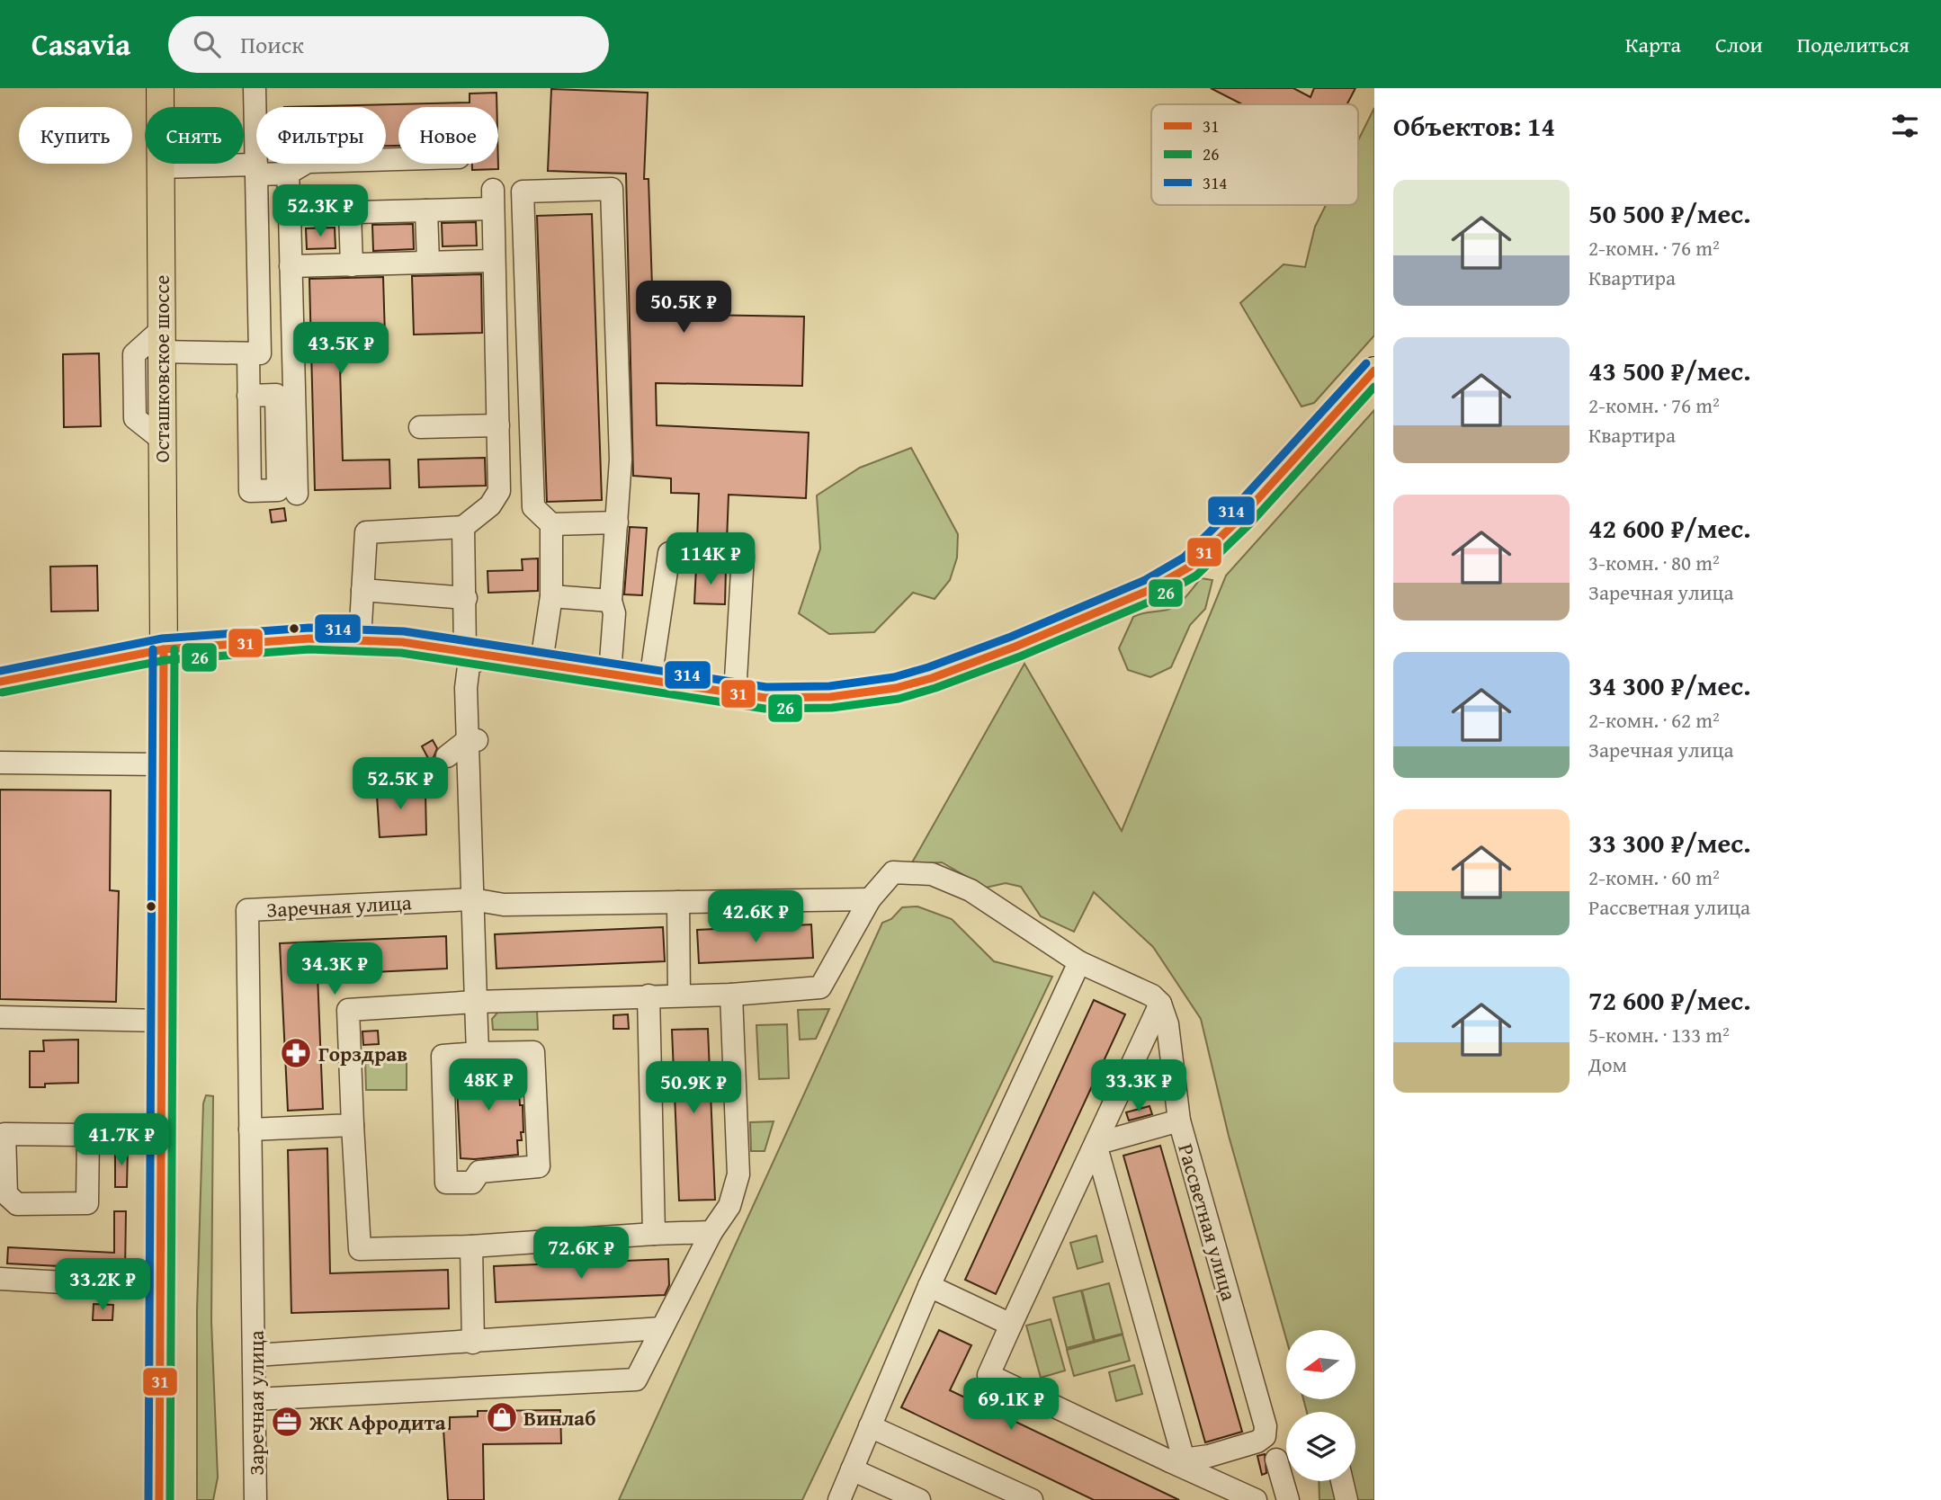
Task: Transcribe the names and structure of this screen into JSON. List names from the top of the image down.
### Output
{
  "streets": {
    "main road": ["Осташковское шоссе"],
    "street": ["Заречная улица", "Рассветная улица"]
  },
  "places": {
    "pharmacy": ["Горздрав"],
    "shop": ["Винлаб"],
    "office": ["ЖК Афродита"]
  },
  "lines": ["transit line 314", "transit line 31", "transit line 26"],
  "legend": ["31", "26", "314"],
  "north": "left",
  "page": {
    "header": "Casavia",
    "search": "Поиск",
    "nav": ["Карта", "Слои", "Поделиться"],
    "heading": "Объектов: 14",
    "chip": [
      "Купить",
      "Снять",
      "Фильтры",
      "Новое"
    ],
    "list": [
      {
        "name": "50 500 ₽/мес.",
        "note": "2-комн. · 76 m² · Квартира"
      },
      {
        "name": "43 500 ₽/мес.",
        "note": "2-комн. · 76 m² · Квартира"
      },
      {
        "name": "42 600 ₽/мес.",
        "note": "3-комн. · 80 m² · Заречная улица"
      },
      {
        "name": "34 300 ₽/мес.",
        "note": "2-комн. · 62 m² · Заречная улица"
      },
      {
        "name": "33 300 ₽/мес.",
        "note": "2-комн. · 60 m² · Рассветная улица"
      },
      {
        "name": "72 600 ₽/мес.",
        "note": "5-комн. · 133 m² · Дом"
      }
    ],
    "price": [
      "52.3K ₽",
      "50.5K ₽",
      "43.5K ₽",
      "114K ₽",
      "52.5K ₽",
      "42.6K ₽",
      "34.3K ₽",
      "48K ₽",
      "33.3K ₽",
      "50.9K ₽",
      "41.7K ₽",
      "72.6K ₽",
      "33.2K ₽",
      "69.1K ₽"
    ]
  }
}
